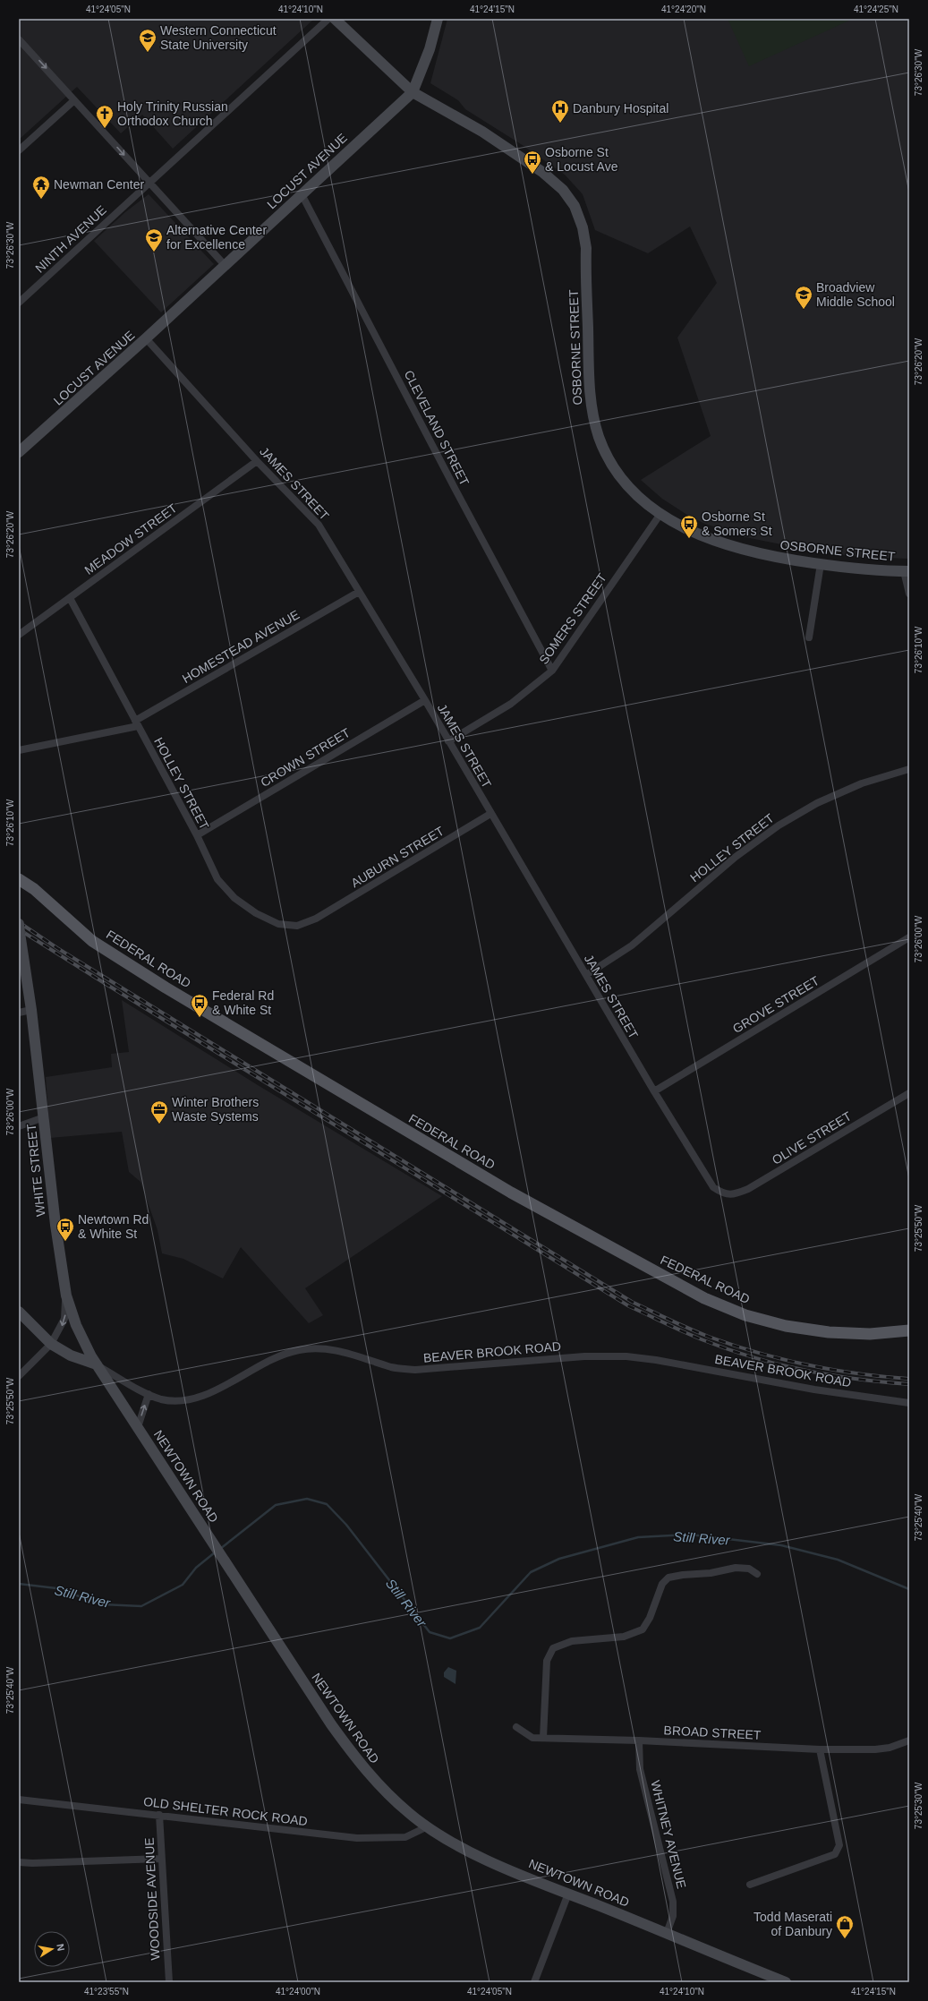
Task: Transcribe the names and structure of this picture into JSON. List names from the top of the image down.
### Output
{
  "streets": {
    "main road": [
      "LOCUST AVENUE",
      "OSBORNE STREET",
      "FEDERAL ROAD",
      "WHITE STREET",
      "NEWTOWN ROAD"
    ],
    "street": [
      "NINTH AVENUE",
      "CLEVELAND STREET",
      "JAMES STREET",
      "MEADOW STREET",
      "SOMERS STREET",
      "HOMESTEAD AVENUE",
      "CROWN STREET",
      "HOLLEY STREET",
      "AUBURN STREET",
      "GROVE STREET",
      "OLIVE STREET",
      "BEAVER BROOK ROAD",
      "BROAD STREET",
      "OLD SHELTER ROCK ROAD",
      "WHITNEY AVENUE",
      "WOODSIDE AVENUE"
    ]
  },
  "crossings": [
    ["LOCUST AVENUE", "OSBORNE STREET"],
    ["LOCUST AVENUE", "CLEVELAND STREET"],
    ["LOCUST AVENUE", "JAMES STREET"],
    ["OSBORNE STREET", "SOMERS STREET"],
    ["CLEVELAND STREET", "SOMERS STREET"],
    ["JAMES STREET", "MEADOW STREET"],
    ["JAMES STREET", "SOMERS STREET"],
    ["JAMES STREET", "HOMESTEAD AVENUE"],
    ["JAMES STREET", "CROWN STREET"],
    ["JAMES STREET", "HOLLEY STREET"],
    ["JAMES STREET", "AUBURN STREET"],
    ["JAMES STREET", "GROVE STREET"],
    ["JAMES STREET", "OLIVE STREET"],
    ["MEADOW STREET", "HOLLEY STREET"],
    ["HOMESTEAD AVENUE", "HOLLEY STREET"],
    ["CROWN STREET", "HOLLEY STREET"],
    ["HOLLEY STREET", "AUBURN STREET"],
    ["WHITE STREET", "BEAVER BROOK ROAD"],
    ["WHITE STREET", "NEWTOWN ROAD"],
    ["BEAVER BROOK ROAD", "NEWTOWN ROAD"],
    ["NEWTOWN ROAD", "OLD SHELTER ROCK ROAD"],
    ["NEWTOWN ROAD", "WHITNEY AVENUE"],
    ["BROAD STREET", "WHITNEY AVENUE"],
    ["OLD SHELTER ROCK ROAD", "WOODSIDE AVENUE"]
  ],
  "water": ["Still River"],
  "places": {
    "school or university": ["Western Connecticut State University", "Alternative Center for Excellence", "Broadview Middle School"],
    "hospital": ["Danbury Hospital"],
    "church": ["Holy Trinity Russian Orthodox Church"],
    "bus stop": [
      "Osborne St & Locust Ave",
      "Osborne St & Somers St",
      "Federal Rd & White St",
      "Newtown Rd & White St"
    ],
    "temple": ["Newman Center"],
    "office": ["Winter Brothers Waste Systems"],
    "shop": ["Todd Maserati of Danbury"]
  },
  "north": "right",
  "coordinates": [
    "41°24'05\"N",
    "41°24'10\"N",
    "41°24'15\"N",
    "41°24'20\"N",
    "41°24'25\"N",
    "73°26'30\"W",
    "73°26'20\"W",
    "73°26'10\"W",
    "73°26'00\"W",
    "73°25'50\"W",
    "73°25'40\"W",
    "73°25'30\"W",
    "41°23'55\"N",
    "41°24'00\"N"
  ]
}
